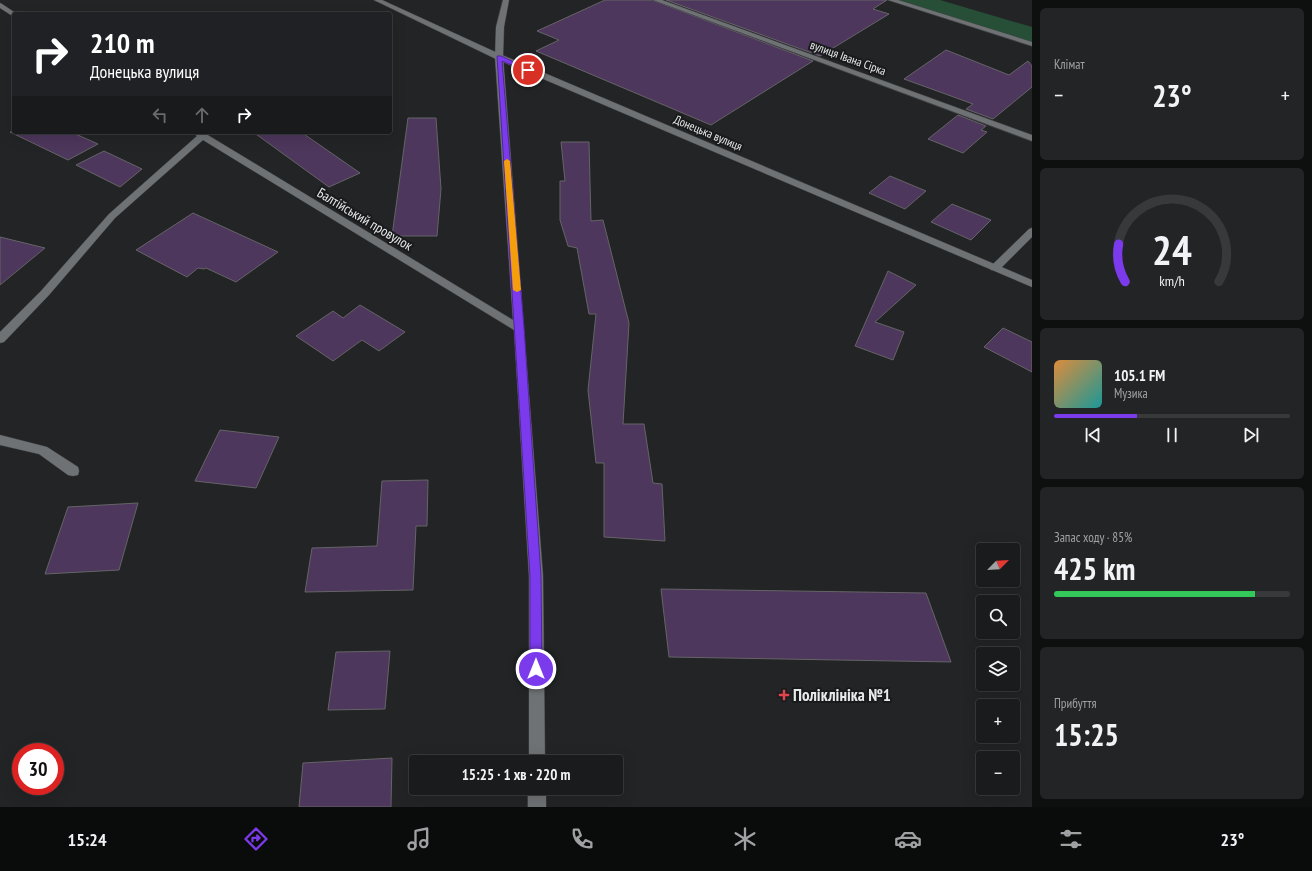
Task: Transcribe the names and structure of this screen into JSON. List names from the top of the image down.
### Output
{
  "streets": {
    "street": ["вулиця Івана Сірка", "Донецька вулиця", "Балтійський провулок"]
  },
  "places": {
    "health": ["Поліклініка №1"]
  },
  "north": "top right",
  "page": {
    "tile": [
      "Клімат",
      ["Запас ходу · 85%", "425 km"],
      ["Прибуття", "15:25"]
    ],
    "turn": ["210 m", "Донецька вулиця"],
    "heat": ["−", "23°", "+"],
    "song": ["105.1 FM", "Музика"],
    "map_buttons": ["+", "−"],
    "limit": "30",
    "trip": "15:25 · 1 хв · 220 m",
    "tabs": ["15:24", "23°"],
    "gauge": ["24", "km/h"]
  }
}
